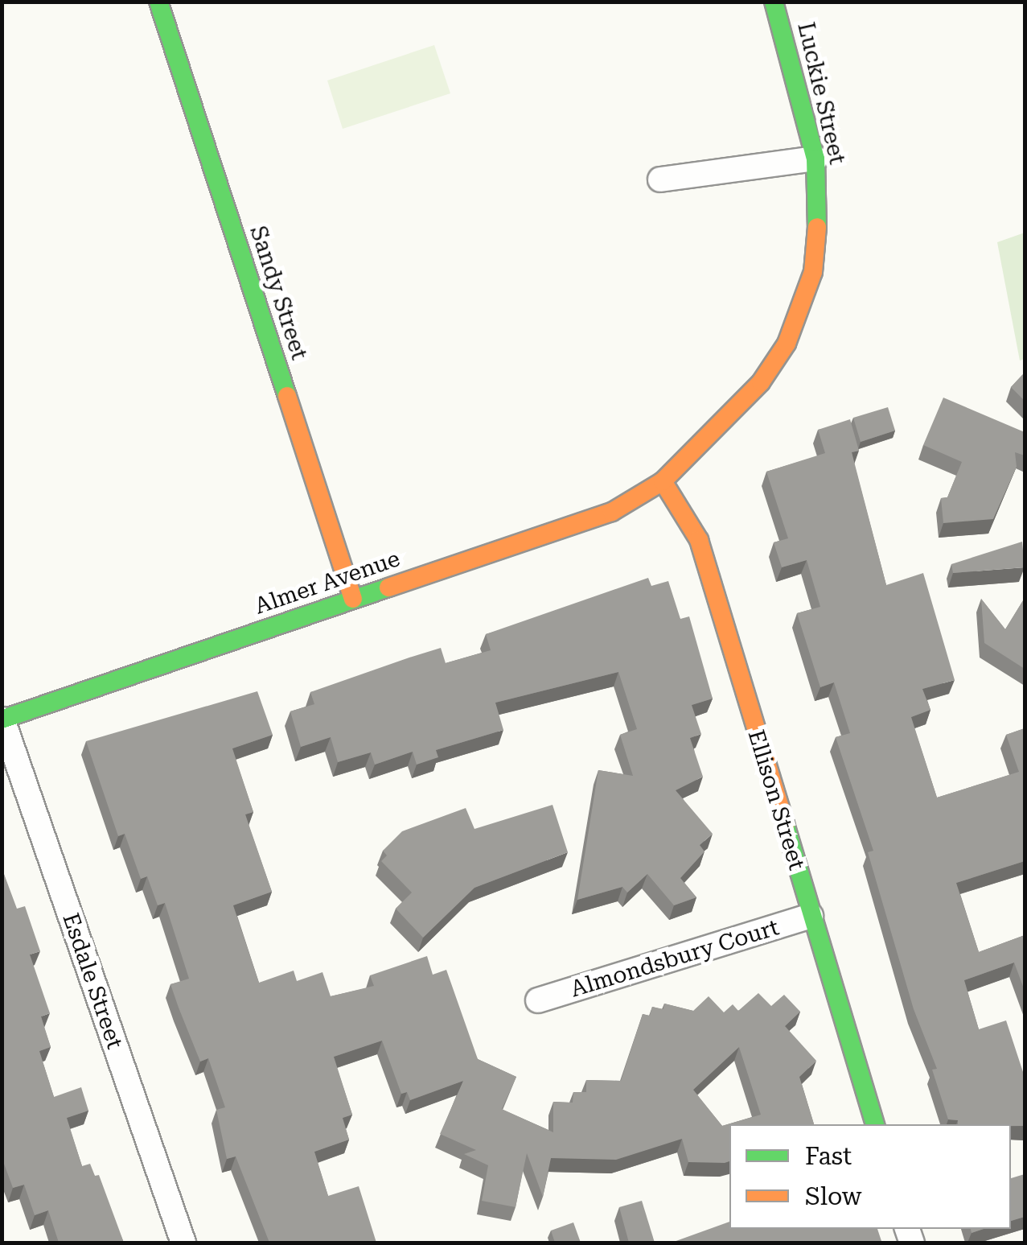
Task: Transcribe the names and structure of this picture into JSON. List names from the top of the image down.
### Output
{
  "streets": {
    "street": [
      "Luckie Street",
      "Sandy Street",
      "Almer Avenue",
      "Ellison Street",
      "Almondsbury Court",
      "Esdale Street"
    ]
  },
  "crossings": [
    ["Luckie Street", "Almer Avenue"],
    ["Luckie Street", "Ellison Street"],
    ["Sandy Street", "Almer Avenue"],
    ["Almer Avenue", "Ellison Street"],
    ["Almer Avenue", "Esdale Street"],
    ["Ellison Street", "Almondsbury Court"]
  ],
  "legend": ["Fast", "Slow"]
}
